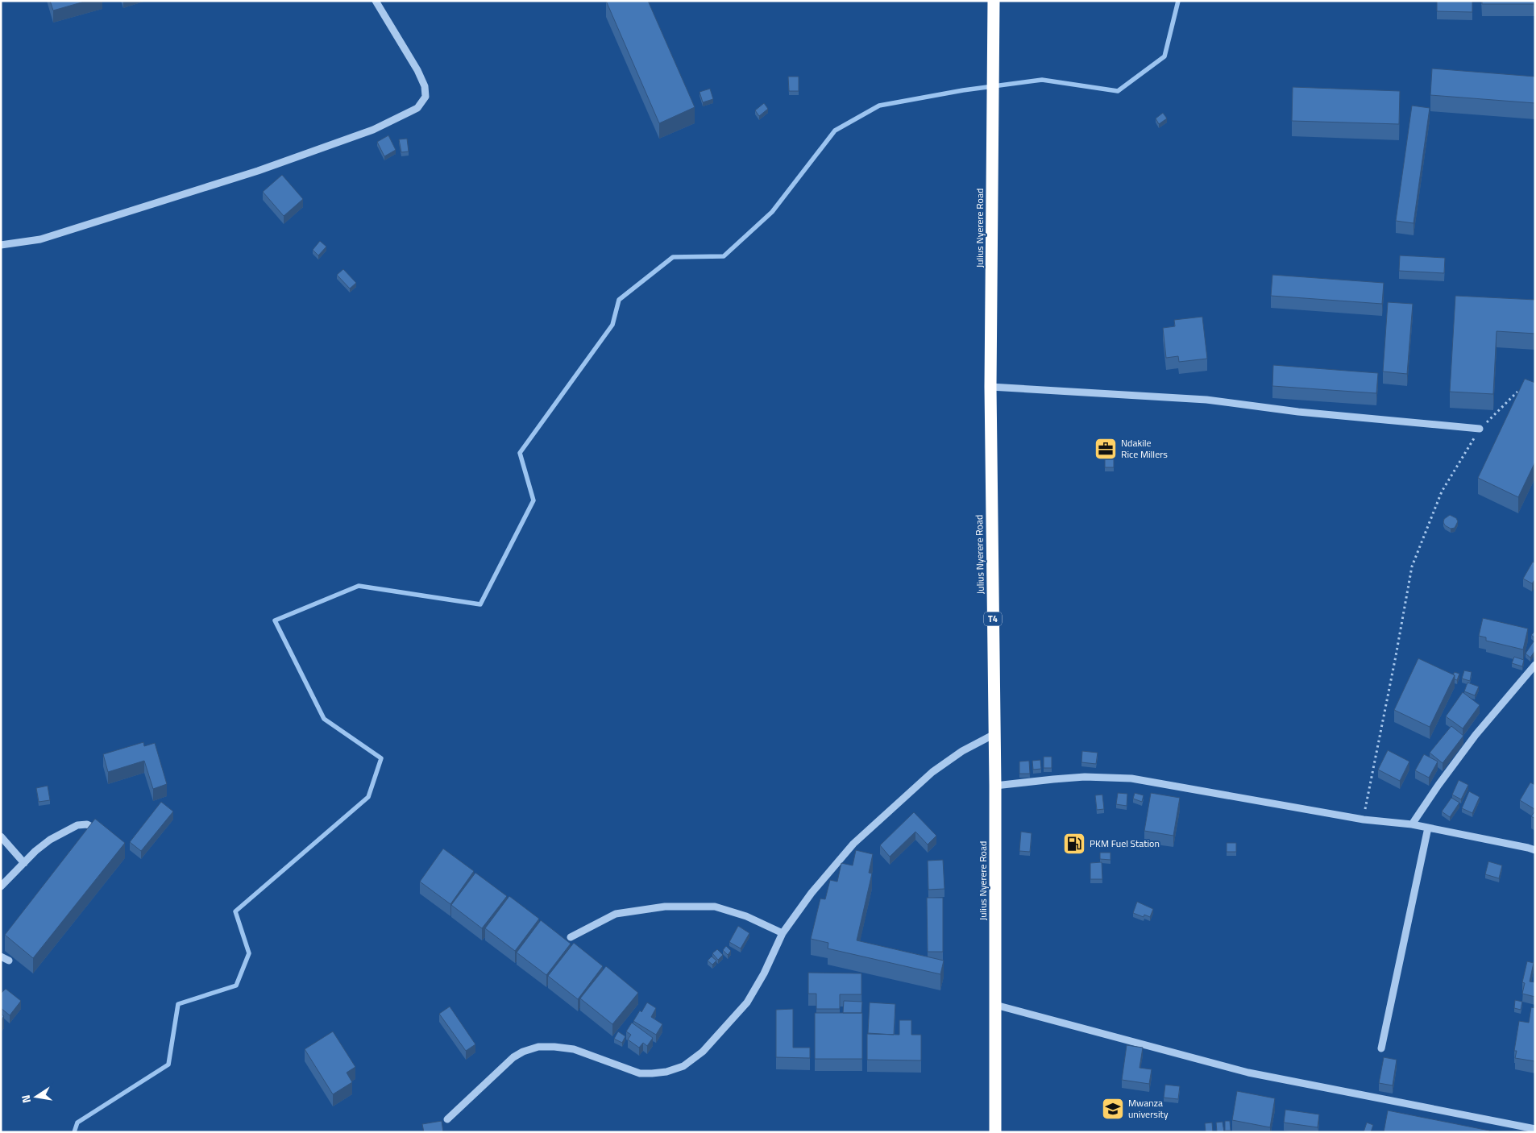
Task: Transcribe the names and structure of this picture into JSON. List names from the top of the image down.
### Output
{
  "streets": {
    "highway": ["Julius Nyerere Road", "T4"]
  },
  "places": {
    "office": ["Ndakile Rice Millers"],
    "fuel station": ["PKM Fuel Station"],
    "school or university": ["Mwanza university"]
  },
  "north": "left"
}
